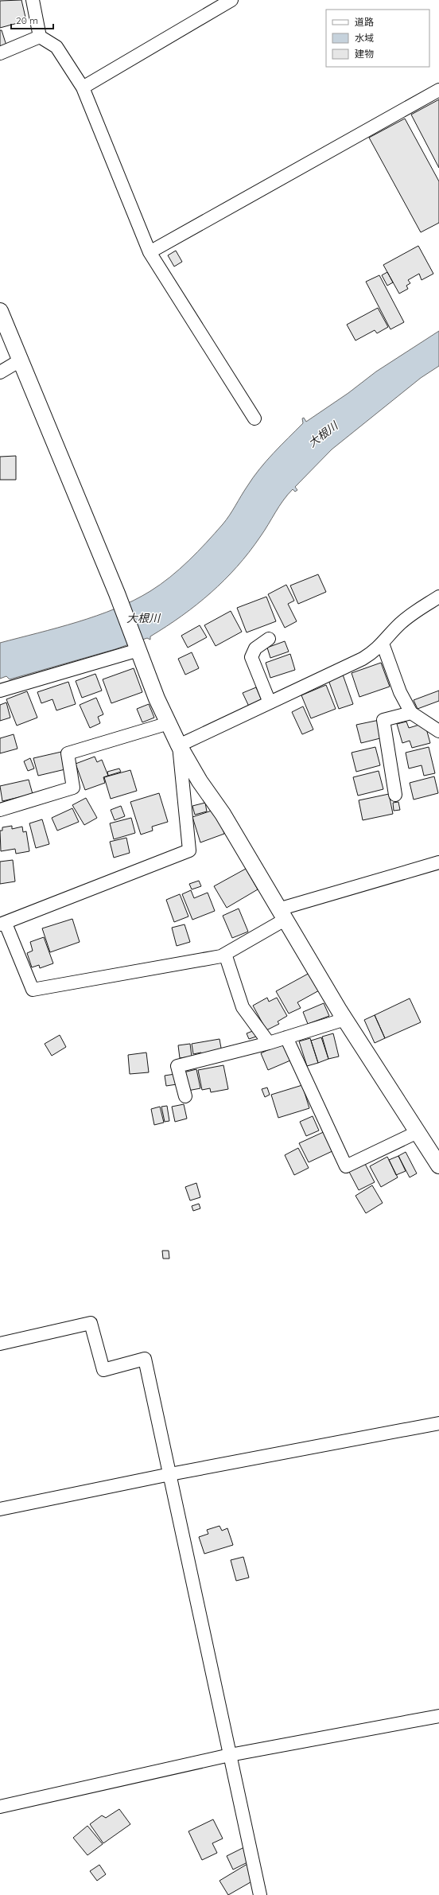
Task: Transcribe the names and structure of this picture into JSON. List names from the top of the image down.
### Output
{
  "water": ["大根川"],
  "legend": ["道路", "水域", "建物"],
  "scale_bar": "20 m"
}
